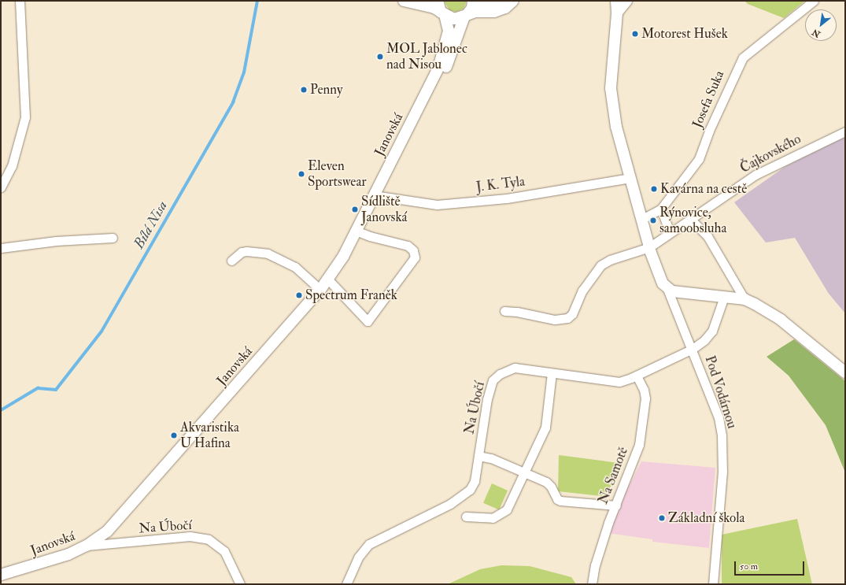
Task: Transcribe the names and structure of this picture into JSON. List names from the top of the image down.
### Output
{
  "streets": {
    "street": [
      "Josefa Suka",
      "Janovská",
      "Čajkovského",
      "J. K. Tyla",
      "Pod Vodárnou",
      "Na Úbočí",
      "Na Samotě"
    ]
  },
  "crossings": [
    ["Janovská", "J. K. Tyla"],
    ["Janovská", "Na Úbočí"],
    ["Pod Vodárnou", "Na Úbočí"],
    ["Na Úbočí", "Na Samotě"]
  ],
  "water": ["Bílá Nisa"],
  "places": [
    "Motorest Hušek",
    "MOL Jablonec nad Nisou",
    "Penny",
    "Eleven Sportswear",
    "Kavárna na cestě",
    "Sídliště Janovská",
    "Rýnovice, samoobsluha",
    "Spectrum Franěk",
    "Akvaristika U Hafina",
    "Základní škola"
  ],
  "scale_bar": "50 m",
  "north": "bottom left"
}
